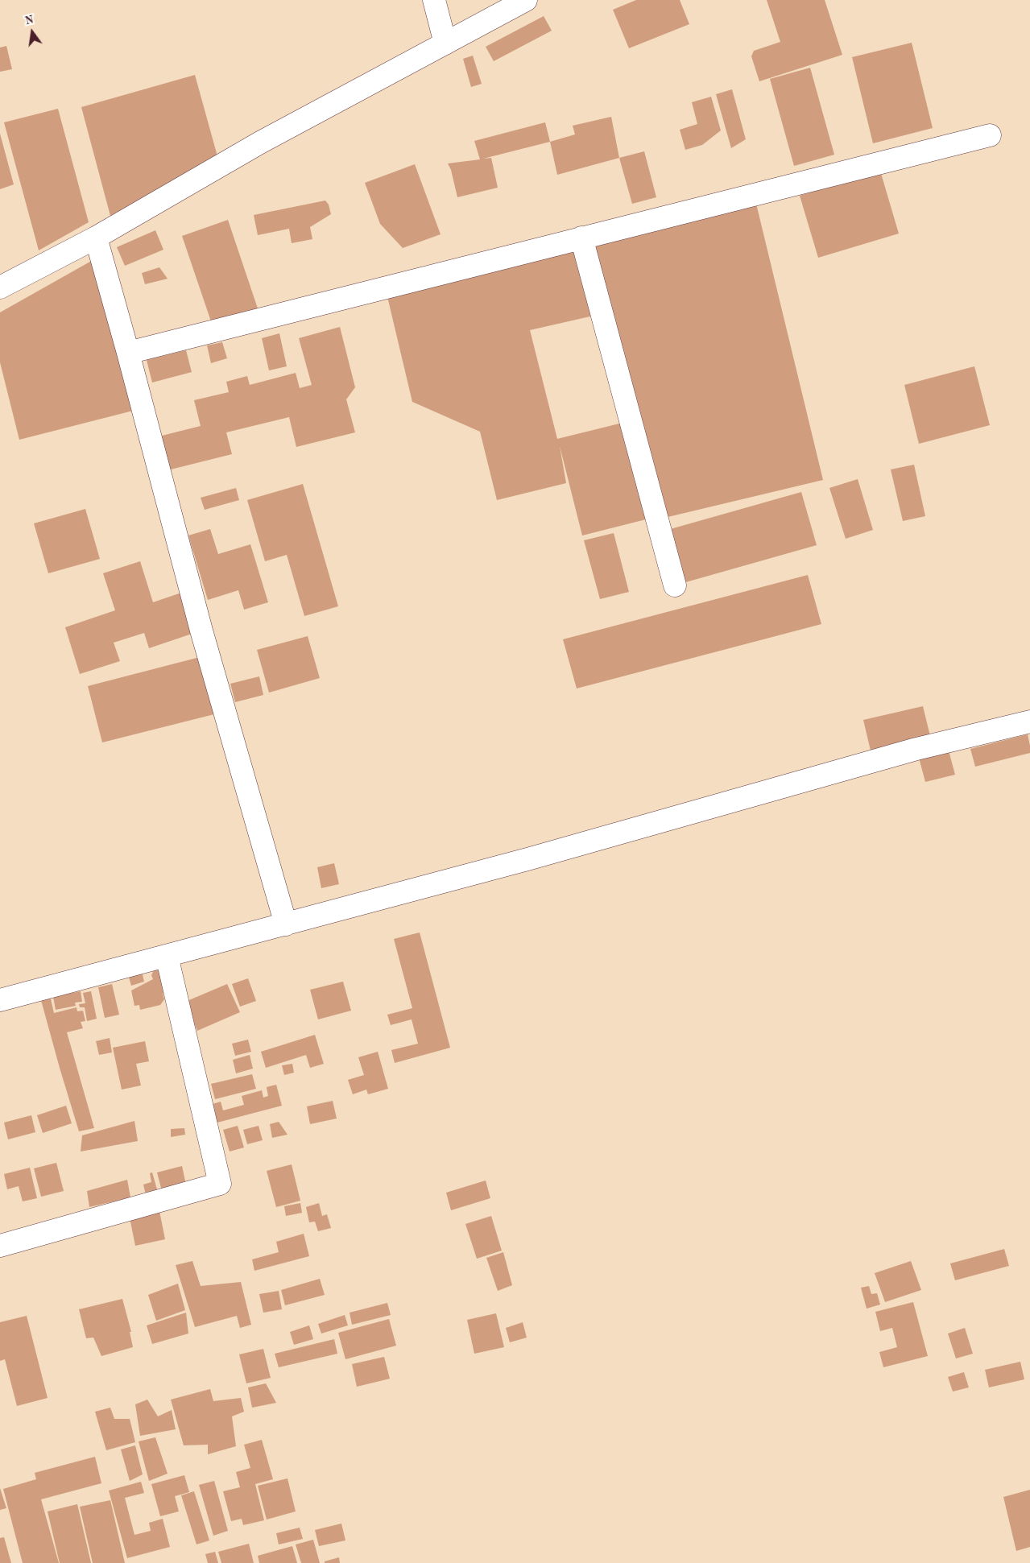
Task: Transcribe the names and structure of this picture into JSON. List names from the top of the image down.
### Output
{
  "north": "top"
}
